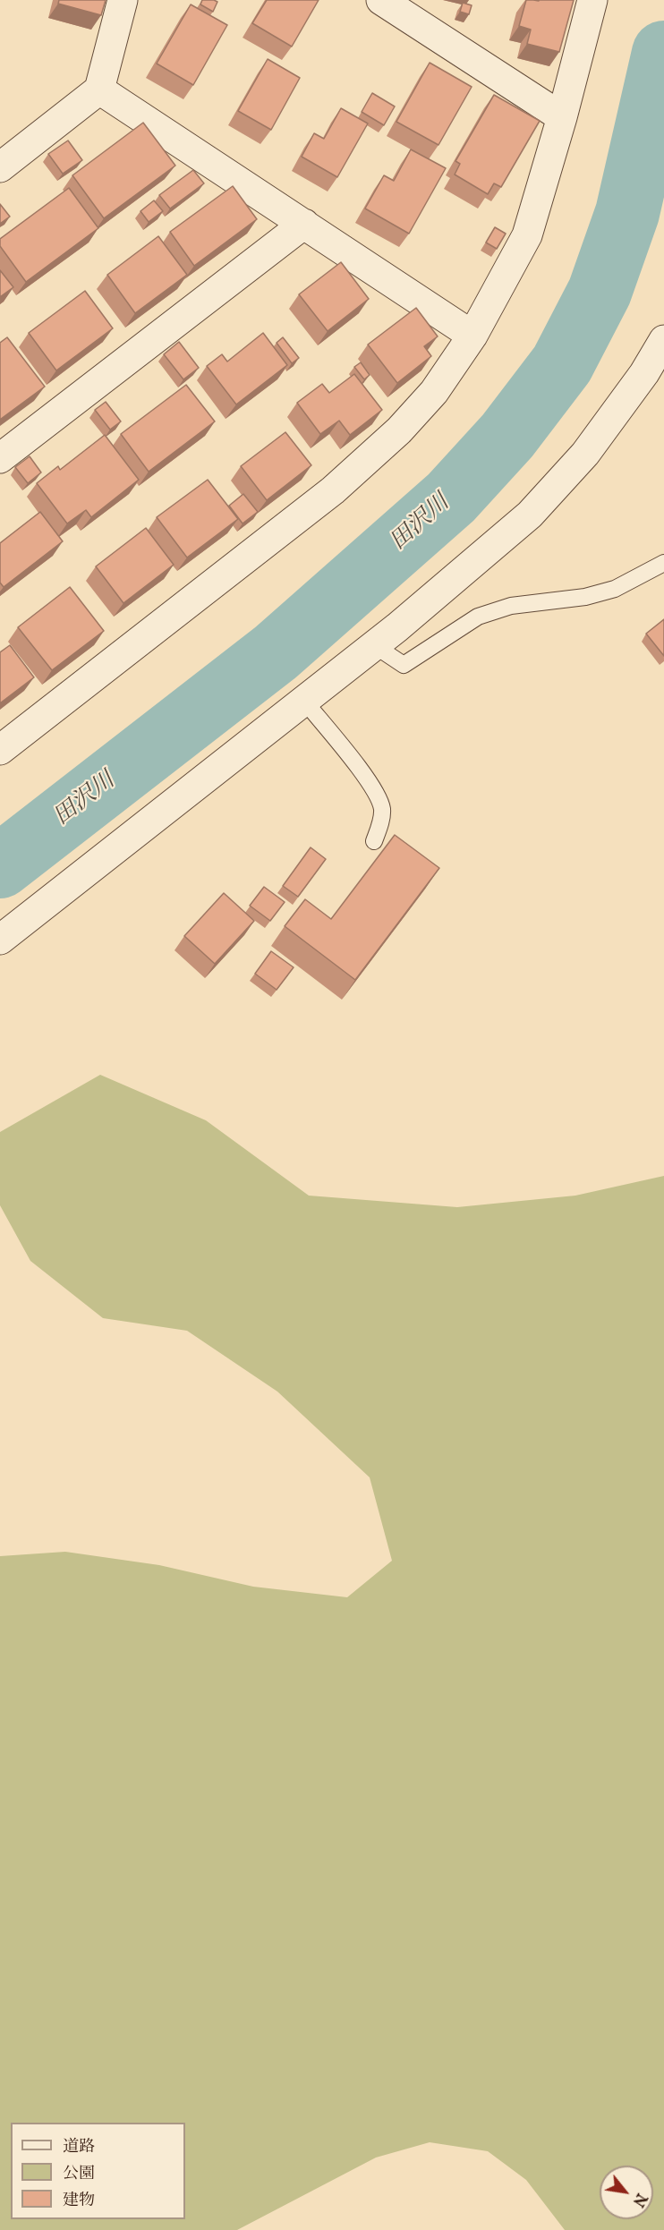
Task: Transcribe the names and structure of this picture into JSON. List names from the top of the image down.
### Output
{
  "water": ["田沢川"],
  "legend": ["道路", "公園", "建物"],
  "north": "bottom right"
}
